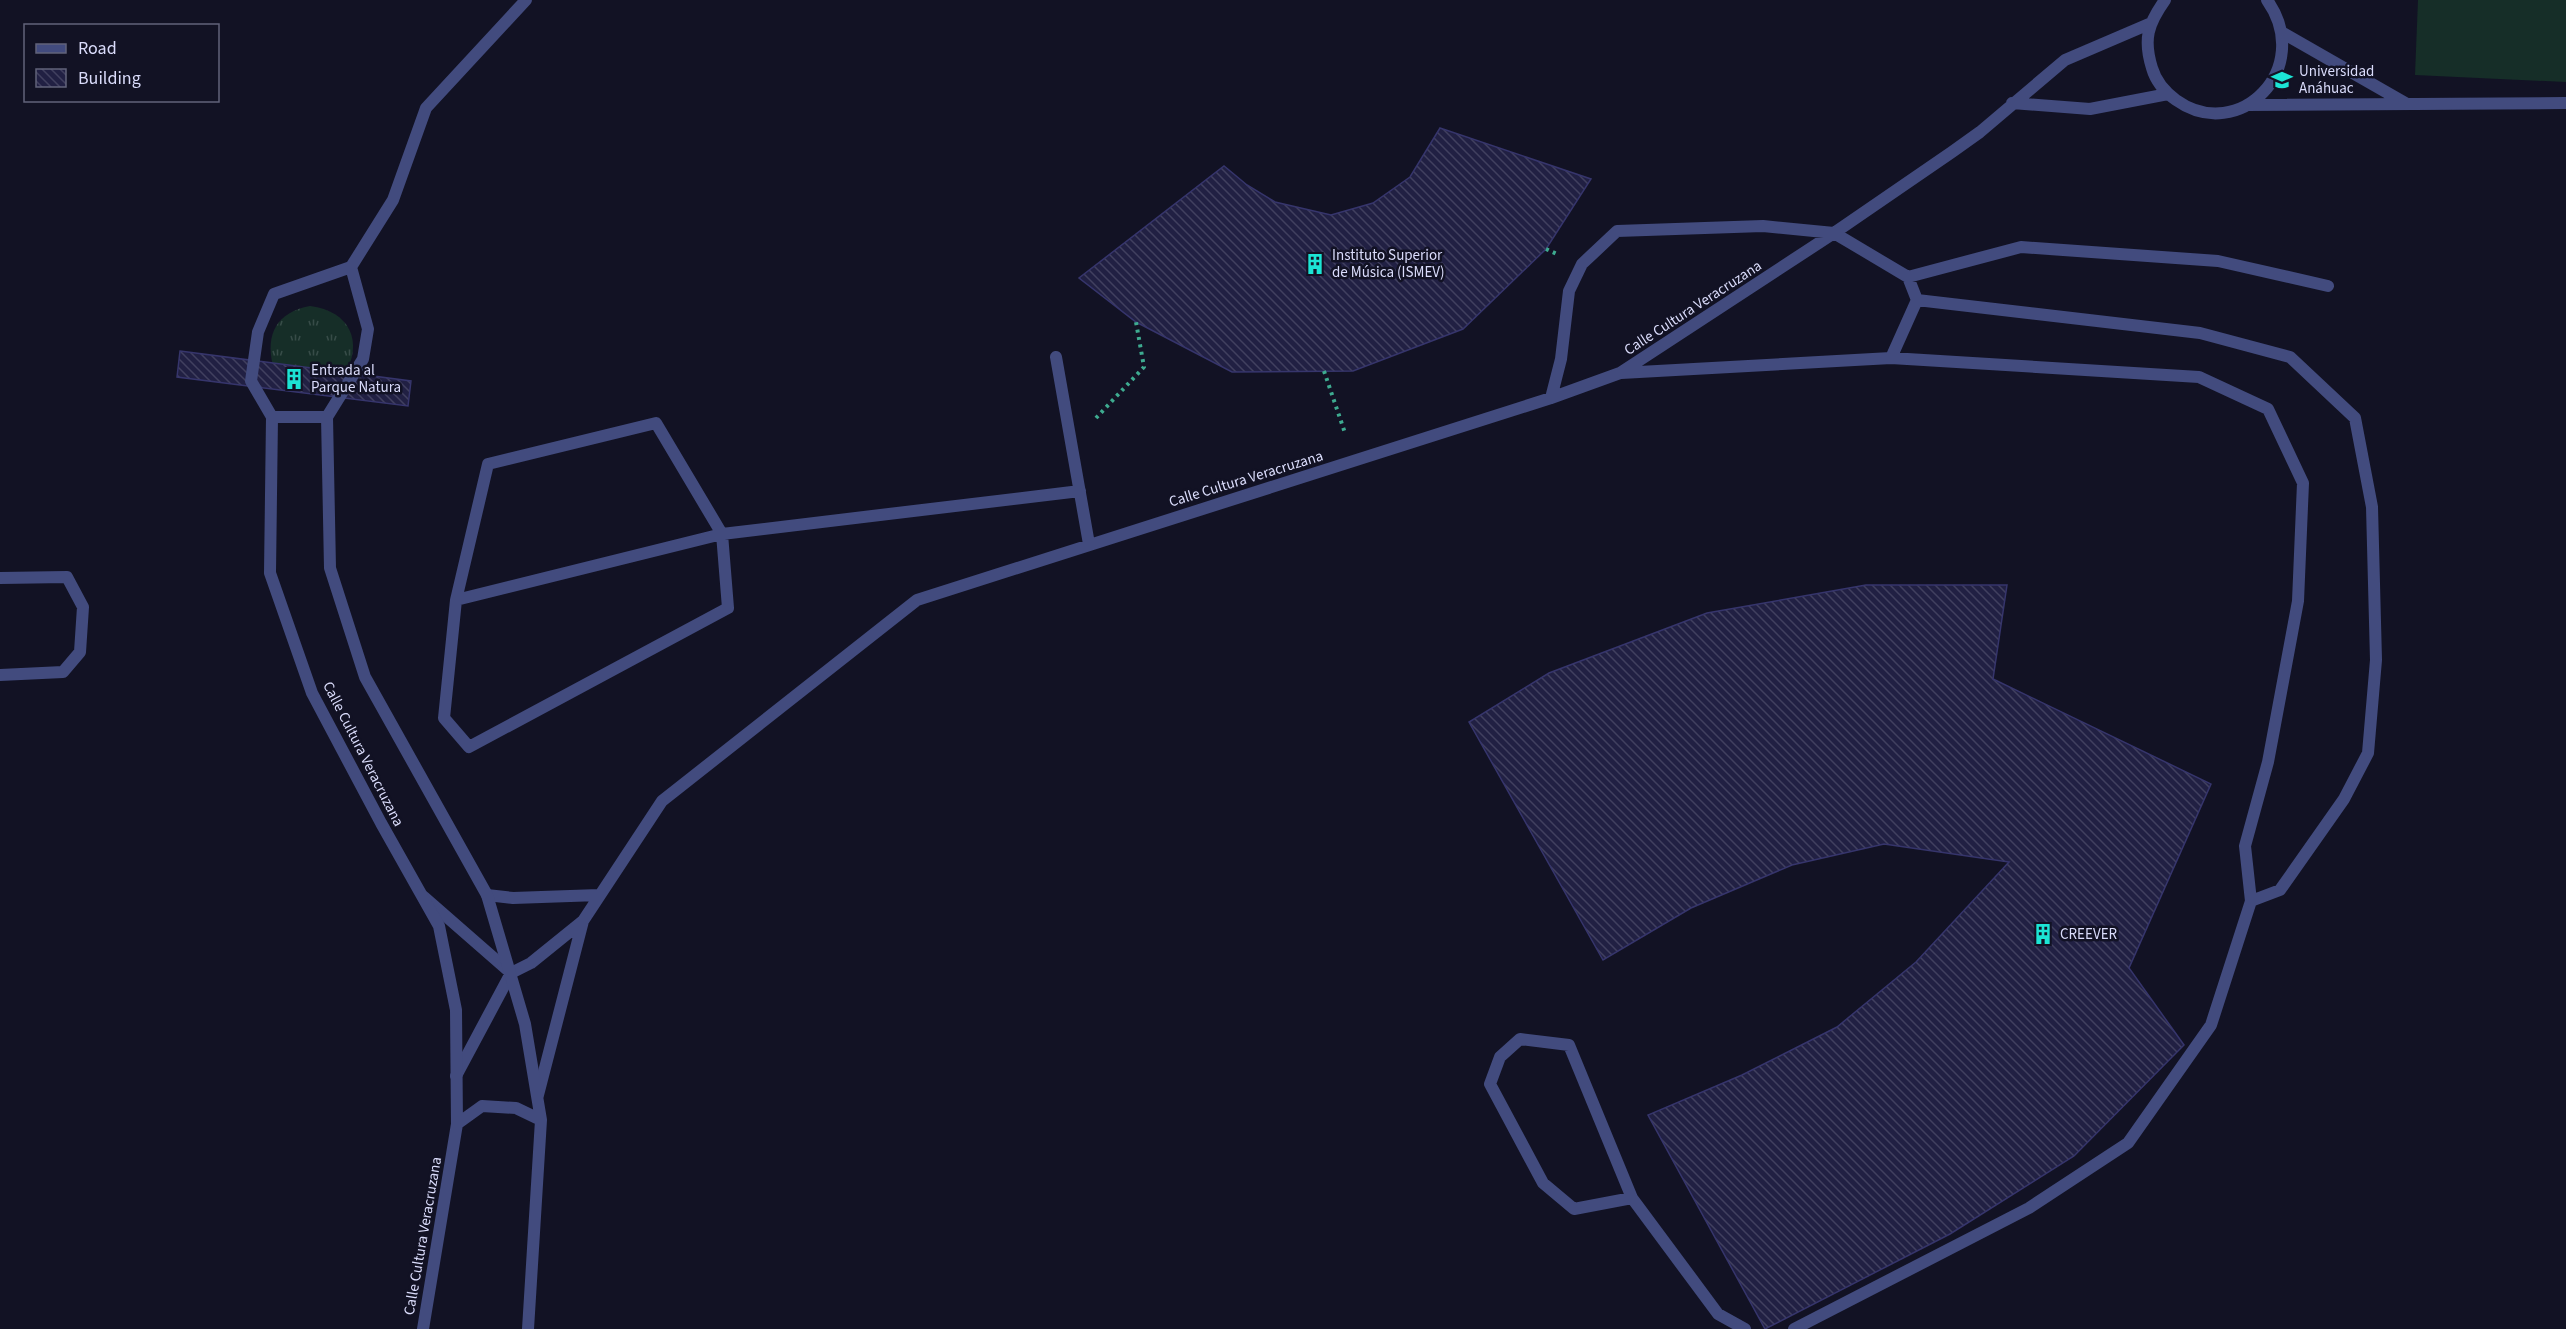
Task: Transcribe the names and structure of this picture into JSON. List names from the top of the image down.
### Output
{
  "streets": {
    "street": ["Calle Cultura Veracruzana"]
  },
  "places": {
    "school or university": ["Universidad Anáhuac"],
    "building": ["Instituto Superior de Música (ISMEV)", "Entrada al Parque Natura", "CREEVER"]
  },
  "legend": ["Road", "Building"]
}
